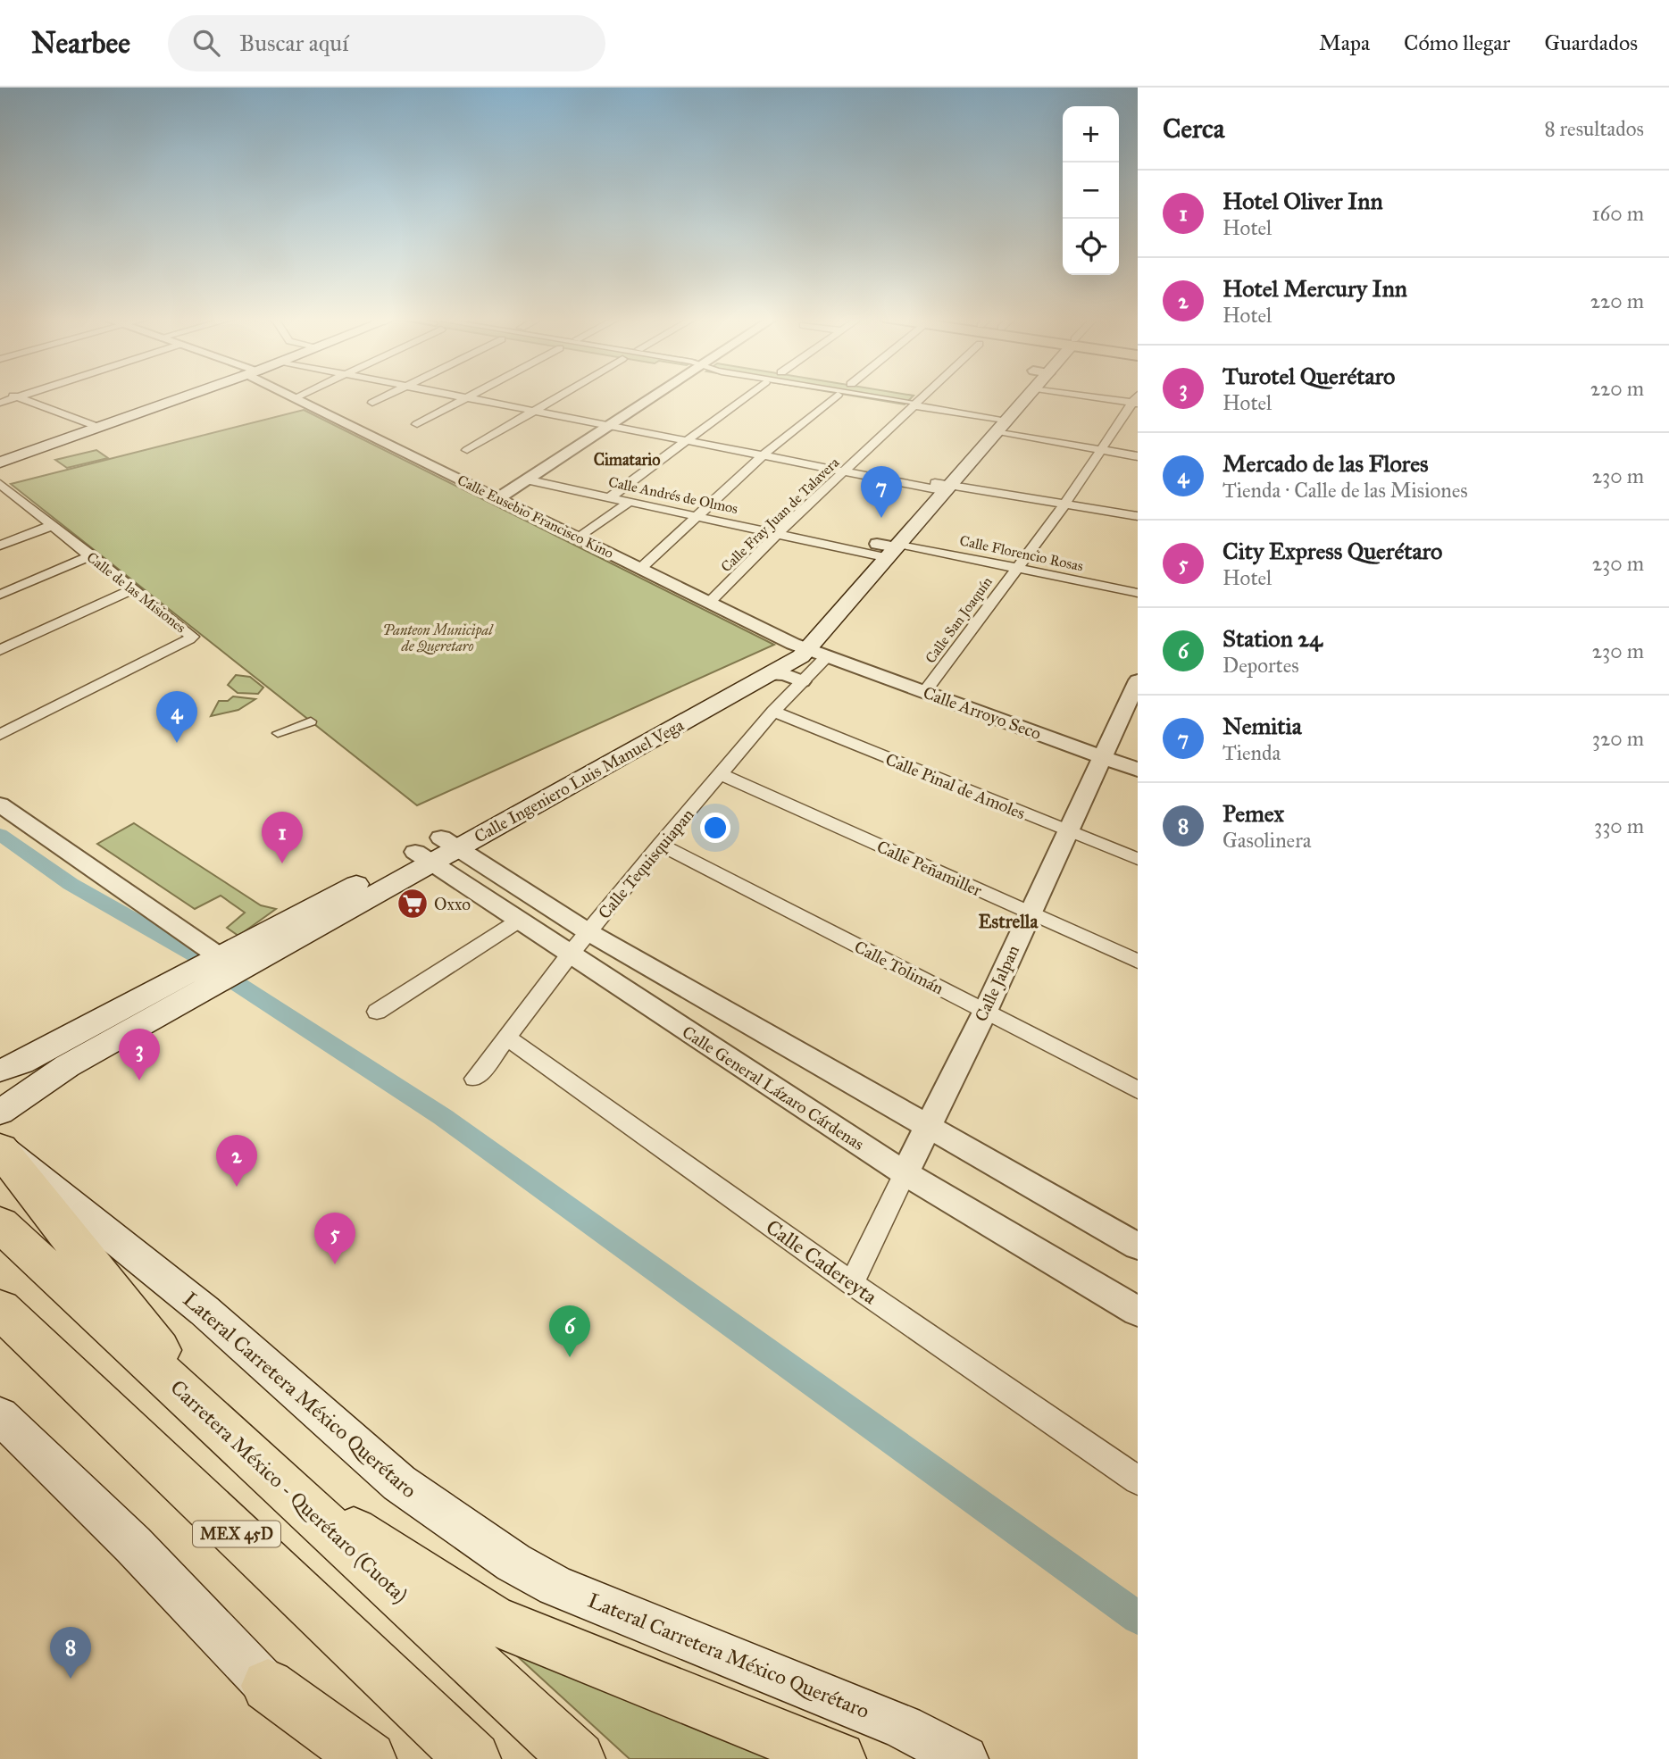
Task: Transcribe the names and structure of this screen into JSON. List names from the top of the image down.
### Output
{
  "streets": {
    "highway": ["Carretera México - Querétaro (Cuota)", "MEX 45D"],
    "main road": ["Calle Ingeniero Luis Manuel Vega", "Lateral Carretera México Querétaro"],
    "street": [
      "Calle Andrés de Olmos",
      "Calle Fray Juan de Talavera",
      "Calle Eusebio Francisco Kino",
      "Calle Florencio Rosas",
      "Calle de las Misiones",
      "Calle San Joaquín",
      "Calle Arroyo Seco",
      "Calle Pinal de Amoles",
      "Calle Tequisquiapan",
      "Calle Peñamiller",
      "Calle Tolimán",
      "Calle Jalpan",
      "Calle General Lázaro Cárdenas",
      "Calle Cadereyta"
    ]
  },
  "crossings": [
    ["Calle Andrés de Olmos", "Calle Fray Juan de Talavera"],
    ["Calle Andrés de Olmos", "Calle Florencio Rosas"],
    ["Calle Andrés de Olmos", "Calle Ingeniero Luis Manuel Vega"],
    ["Calle Fray Juan de Talavera", "Calle Eusebio Francisco Kino"],
    ["Calle Eusebio Francisco Kino", "Calle Arroyo Seco"],
    ["Calle Eusebio Francisco Kino", "Calle Ingeniero Luis Manuel Vega"],
    ["Calle Eusebio Francisco Kino", "Calle Tequisquiapan"],
    ["Calle Florencio Rosas", "Calle San Joaquín"],
    ["Calle Florencio Rosas", "Calle Ingeniero Luis Manuel Vega"],
    ["Calle San Joaquín", "Calle Arroyo Seco"],
    ["Calle Arroyo Seco", "Calle Ingeniero Luis Manuel Vega"],
    ["Calle Arroyo Seco", "Calle Tequisquiapan"],
    ["Calle Arroyo Seco", "Calle Jalpan"],
    ["Calle Ingeniero Luis Manuel Vega", "Calle Tequisquiapan"],
    ["Calle Ingeniero Luis Manuel Vega", "Calle General Lázaro Cárdenas"],
    ["Calle Pinal de Amoles", "Calle Tequisquiapan"],
    ["Calle Pinal de Amoles", "Calle Jalpan"],
    ["Calle Tequisquiapan", "Calle Peñamiller"],
    ["Calle Tequisquiapan", "Calle Tolimán"],
    ["Calle Tequisquiapan", "Calle General Lázaro Cárdenas"],
    ["Calle Tequisquiapan", "Calle Cadereyta"],
    ["Calle Peñamiller", "Calle Jalpan"],
    ["Calle Tolimán", "Calle Jalpan"],
    ["Calle Jalpan", "Calle General Lázaro Cárdenas"],
    ["Calle Jalpan", "Calle Cadereyta"]
  ],
  "districts": ["Cimatario", "Estrella"],
  "parks": ["Panteon Municipal de Queretaro"],
  "places": {
    "supermarket": ["Oxxo"]
  },
  "page": {
    "header": "Nearbee",
    "search": "Buscar aquí",
    "nav": ["Mapa", "Cómo llegar", "Guardados"],
    "heading": ["Cerca", "8 resultados"],
    "map_buttons": ["+", "−"],
    "list": [
      {
        "mark": "1",
        "name": "Hotel Oliver Inn",
        "note": "Hotel",
        "value": "160 m"
      },
      {
        "mark": "2",
        "name": "Hotel Mercury Inn",
        "note": "Hotel",
        "value": "220 m"
      },
      {
        "mark": "3",
        "name": "Turotel Querétaro",
        "note": "Hotel",
        "value": "220 m"
      },
      {
        "mark": "4",
        "name": "Mercado de las Flores",
        "note": "Tienda · Calle de las Misiones",
        "value": "230 m"
      },
      {
        "mark": "5",
        "name": "City Express Querétaro",
        "note": "Hotel",
        "value": "230 m"
      },
      {
        "mark": "6",
        "name": "Station 24",
        "note": "Deportes",
        "value": "230 m"
      },
      {
        "mark": "7",
        "name": "Nemitia",
        "note": "Tienda",
        "value": "320 m"
      },
      {
        "mark": "8",
        "name": "Pemex",
        "note": "Gasolinera",
        "value": "330 m"
      }
    ],
    "pins": [
      "7",
      "4",
      "1",
      "3",
      "2",
      "5",
      "6",
      "8"
    ]
  }
}
